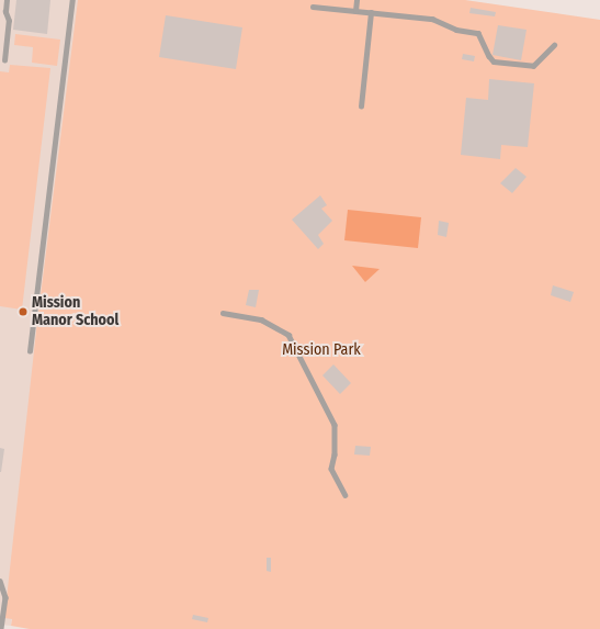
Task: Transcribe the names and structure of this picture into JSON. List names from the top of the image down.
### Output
{
  "parks": ["Mission Park"],
  "places": ["Mission Manor School"]
}
